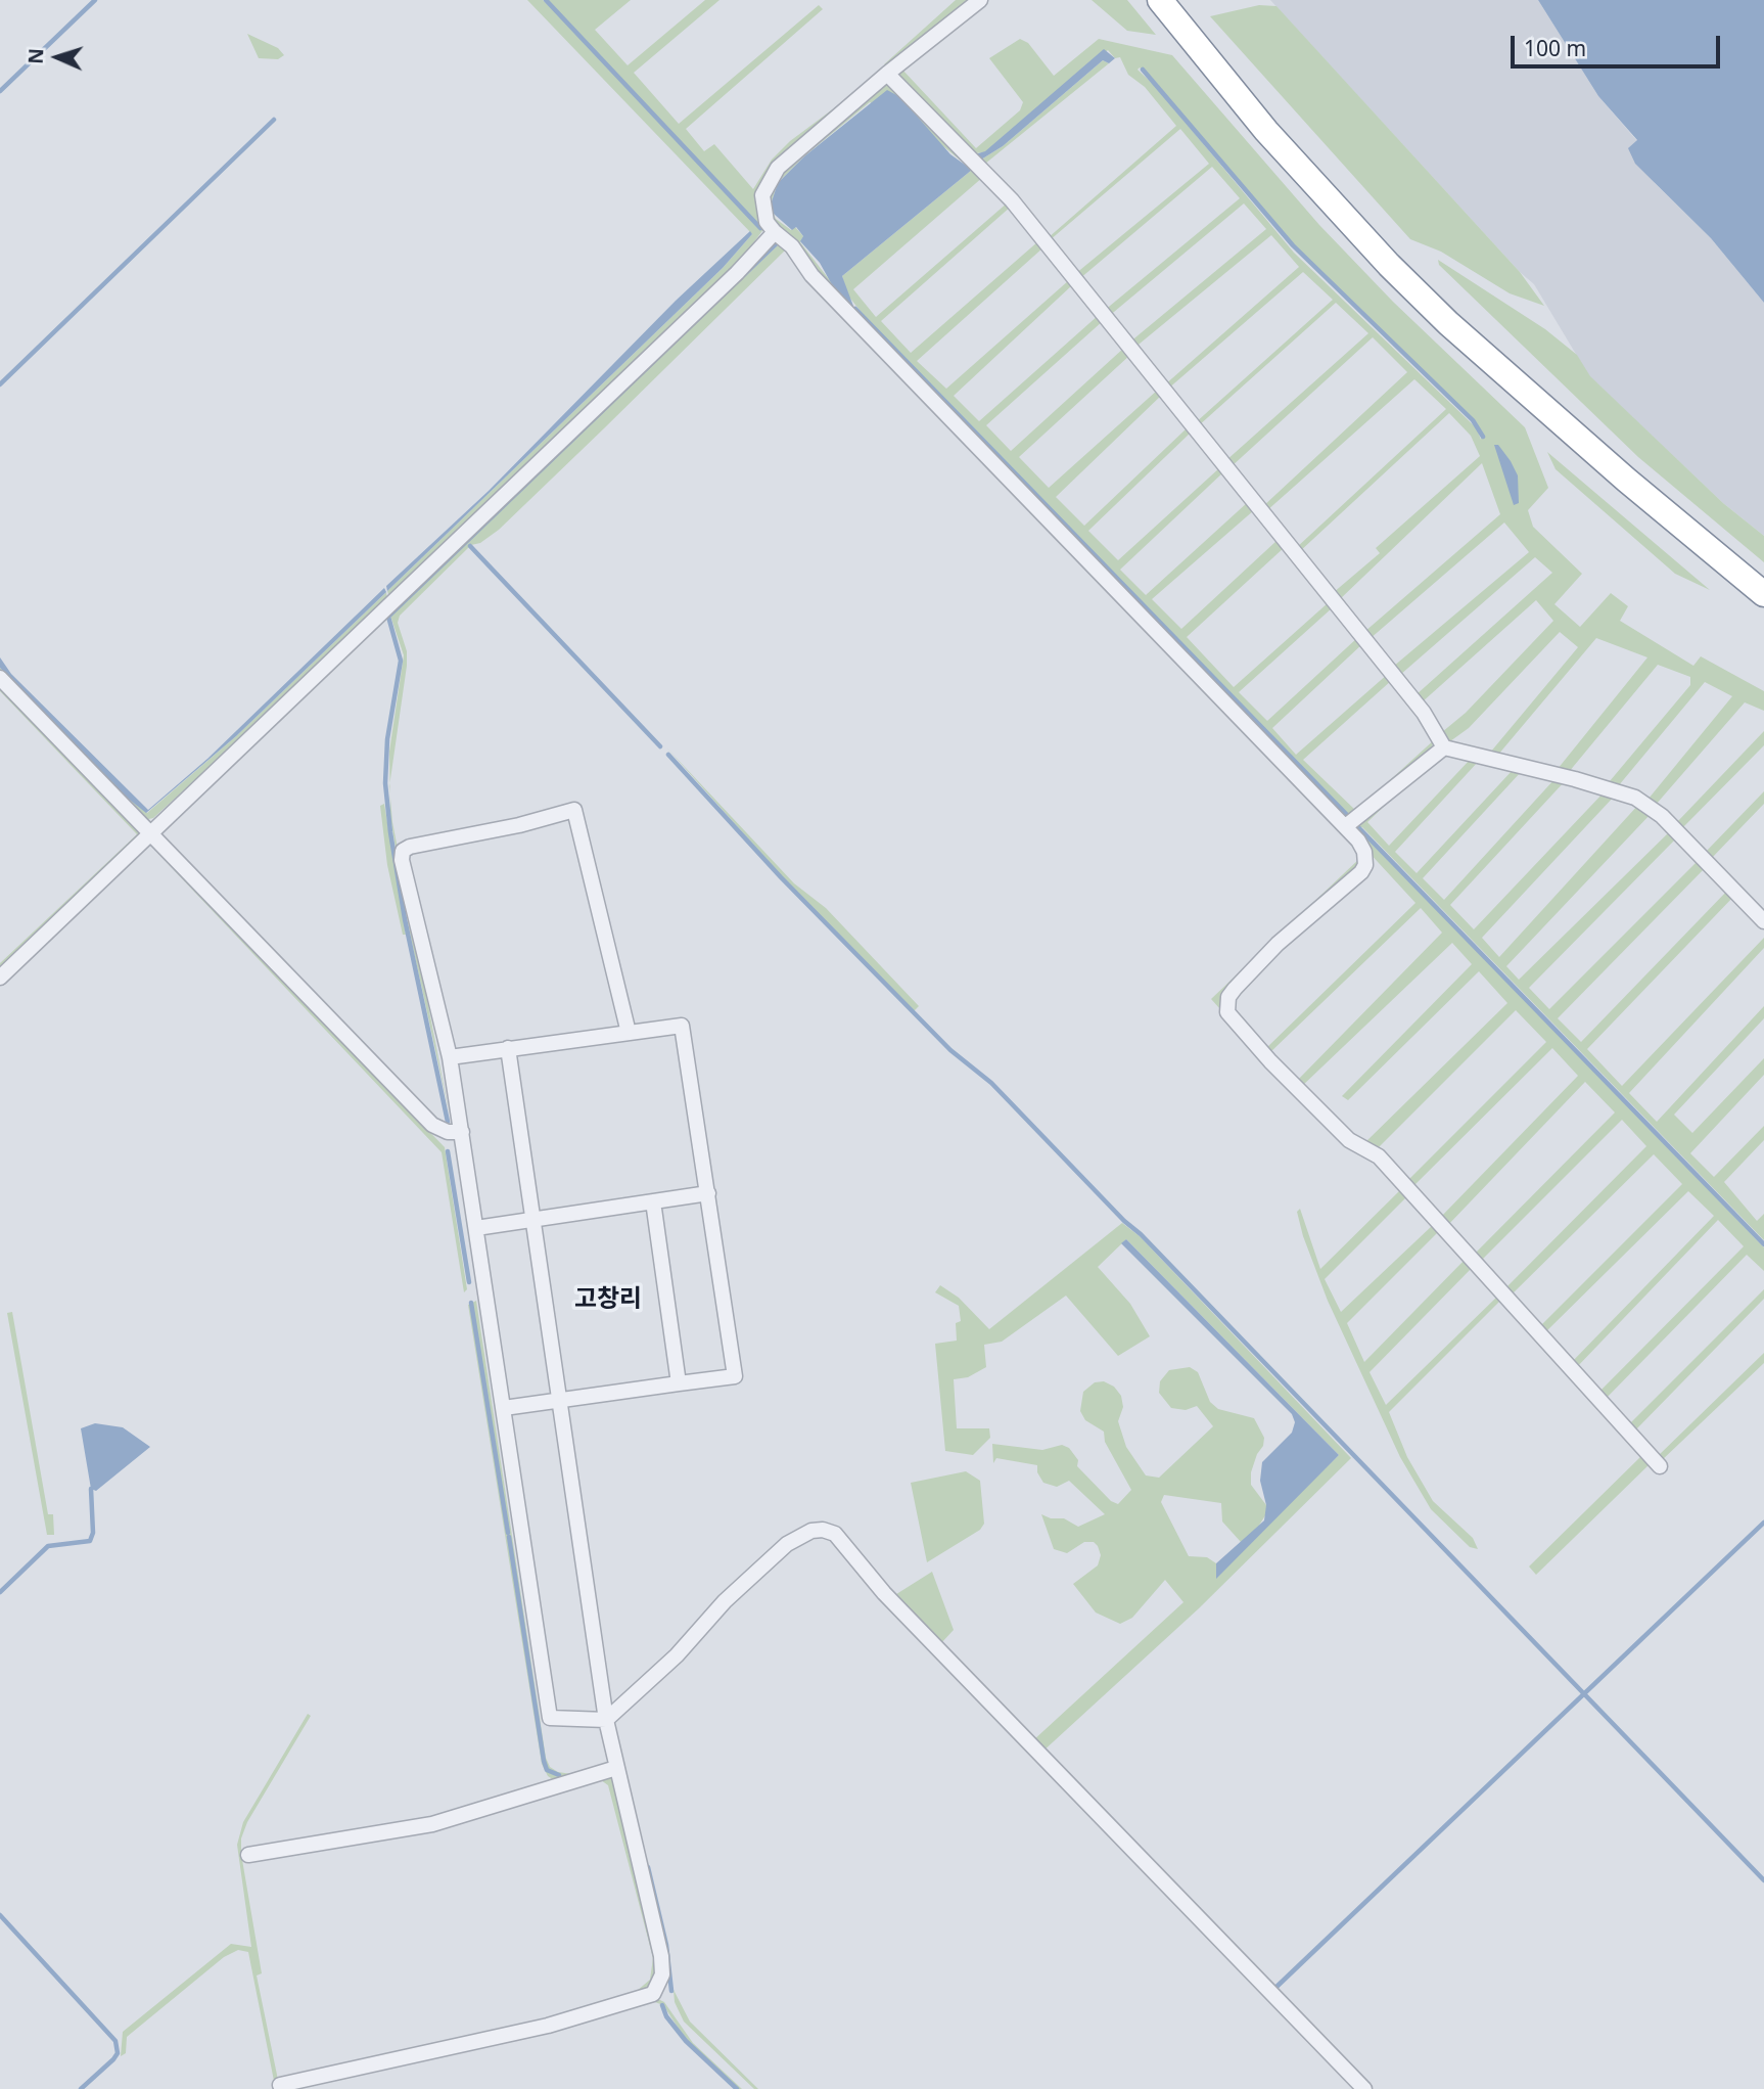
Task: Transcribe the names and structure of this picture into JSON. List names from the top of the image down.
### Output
{
  "districts": ["고창리"],
  "scale_bar": "100 m",
  "north": "left"
}
